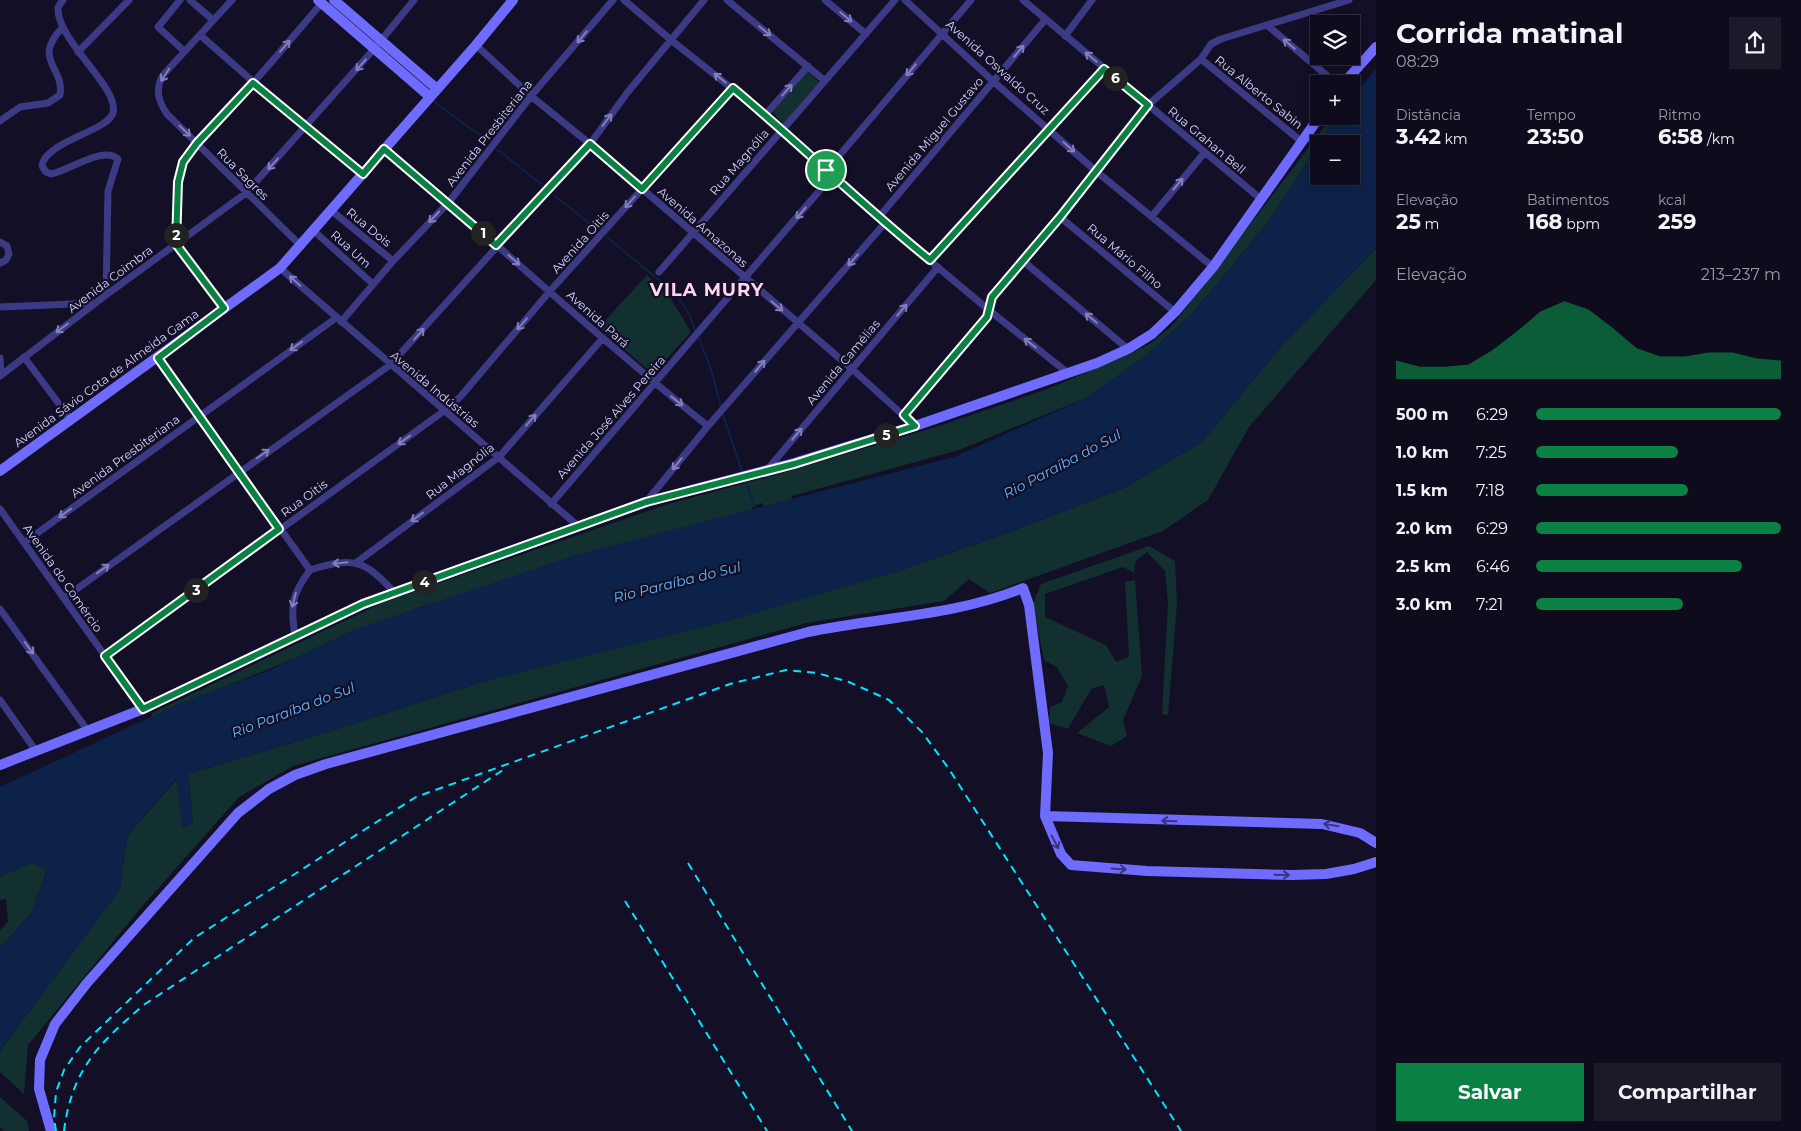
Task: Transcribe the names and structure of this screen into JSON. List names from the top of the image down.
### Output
{
  "streets": {
    "street": [
      "Avenida Oswaldo Cruz",
      "Rua Alberto Sabin",
      "Avenida Presbiteriana",
      "Avenida Miguel Gustavo",
      "Rua Grahan Bell",
      "Rua Magnólia",
      "Rua Sagres",
      "Rua Dois",
      "Avenida Amazonas",
      "Avenida Oitis",
      "Rua Um",
      "Rua Mário Filho",
      "Avenida Coimbra",
      "Avenida Pará",
      "Avenida Camélias",
      "Avenida Sávio Cota de Almeida Gama",
      "Avenida Indústrias",
      "Avenida José Alves Pereira",
      "Rua Oitis",
      "Avenida do Comércio"
    ]
  },
  "crossings": [
    ["Avenida Oswaldo Cruz", "Avenida Miguel Gustavo"],
    ["Avenida Presbiteriana", "Rua Dois"],
    ["Avenida Presbiteriana", "Avenida Amazonas"],
    ["Avenida Presbiteriana", "Rua Um"],
    ["Avenida Presbiteriana", "Avenida Pará"],
    ["Avenida Presbiteriana", "Avenida Indústrias"],
    ["Avenida Presbiteriana", "Avenida do Comércio"],
    ["Avenida Miguel Gustavo", "Rua Grahan Bell"],
    ["Rua Magnólia", "Avenida Amazonas"],
    ["Rua Magnólia", "Avenida Pará"],
    ["Rua Magnólia", "Avenida Indústrias"],
    ["Rua Sagres", "Avenida Coimbra"],
    ["Rua Sagres", "Avenida Sávio Cota de Almeida Gama"],
    ["Rua Dois", "Avenida Sávio Cota de Almeida Gama"],
    ["Avenida Amazonas", "Avenida Oitis"],
    ["Avenida Amazonas", "Avenida Camélias"],
    ["Avenida Amazonas", "Avenida Sávio Cota de Almeida Gama"],
    ["Avenida Amazonas", "Avenida José Alves Pereira"],
    ["Avenida Oitis", "Avenida Pará"],
    ["Avenida Oitis", "Avenida Indústrias"],
    ["Avenida Oitis", "Rua Oitis"],
    ["Rua Um", "Avenida Sávio Cota de Almeida Gama"],
    ["Avenida Pará", "Avenida Sávio Cota de Almeida Gama"],
    ["Avenida Pará", "Avenida José Alves Pereira"],
    ["Avenida Sávio Cota de Almeida Gama", "Avenida Indústrias"],
    ["Avenida Indústrias", "Avenida José Alves Pereira"],
    ["Avenida Indústrias", "Rua Oitis"],
    ["Rua Oitis", "Avenida do Comércio"]
  ],
  "one_way": [
    "Avenida Presbiteriana",
    "Rua Sagres",
    "Avenida Oitis",
    "Avenida Coimbra",
    "Avenida Camélias",
    "Rua Oitis"
  ],
  "districts": ["VILA MURY"],
  "water": ["Rio Paraíba do Sul"],
  "page": {
    "heading": ["Corrida matinal", "08:29"],
    "map_buttons": ["+", "−"],
    "pins": [
      "6",
      "1",
      "2",
      "5",
      "4",
      "3"
    ],
    "stats": [
      ["Distância", "3.42 km"],
      ["Tempo", "23:50"],
      ["Ritmo", "6:58 /km"],
      ["Elevação", "25 m"],
      ["Batimentos", "168 bpm"],
      ["kcal", "259"]
    ],
    "chart": ["Elevação", "213–237 m"],
    "list": [
      {
        "name": "500 m",
        "note": "6:29"
      },
      {
        "name": "1.0 km",
        "note": "7:25"
      },
      {
        "name": "1.5 km",
        "note": "7:18"
      },
      {
        "name": "2.0 km",
        "note": "6:29"
      },
      {
        "name": "2.5 km",
        "note": "6:46"
      },
      {
        "name": "3.0 km",
        "note": "7:21"
      }
    ],
    "buttons": ["Salvar", "Compartilhar"]
  }
}
